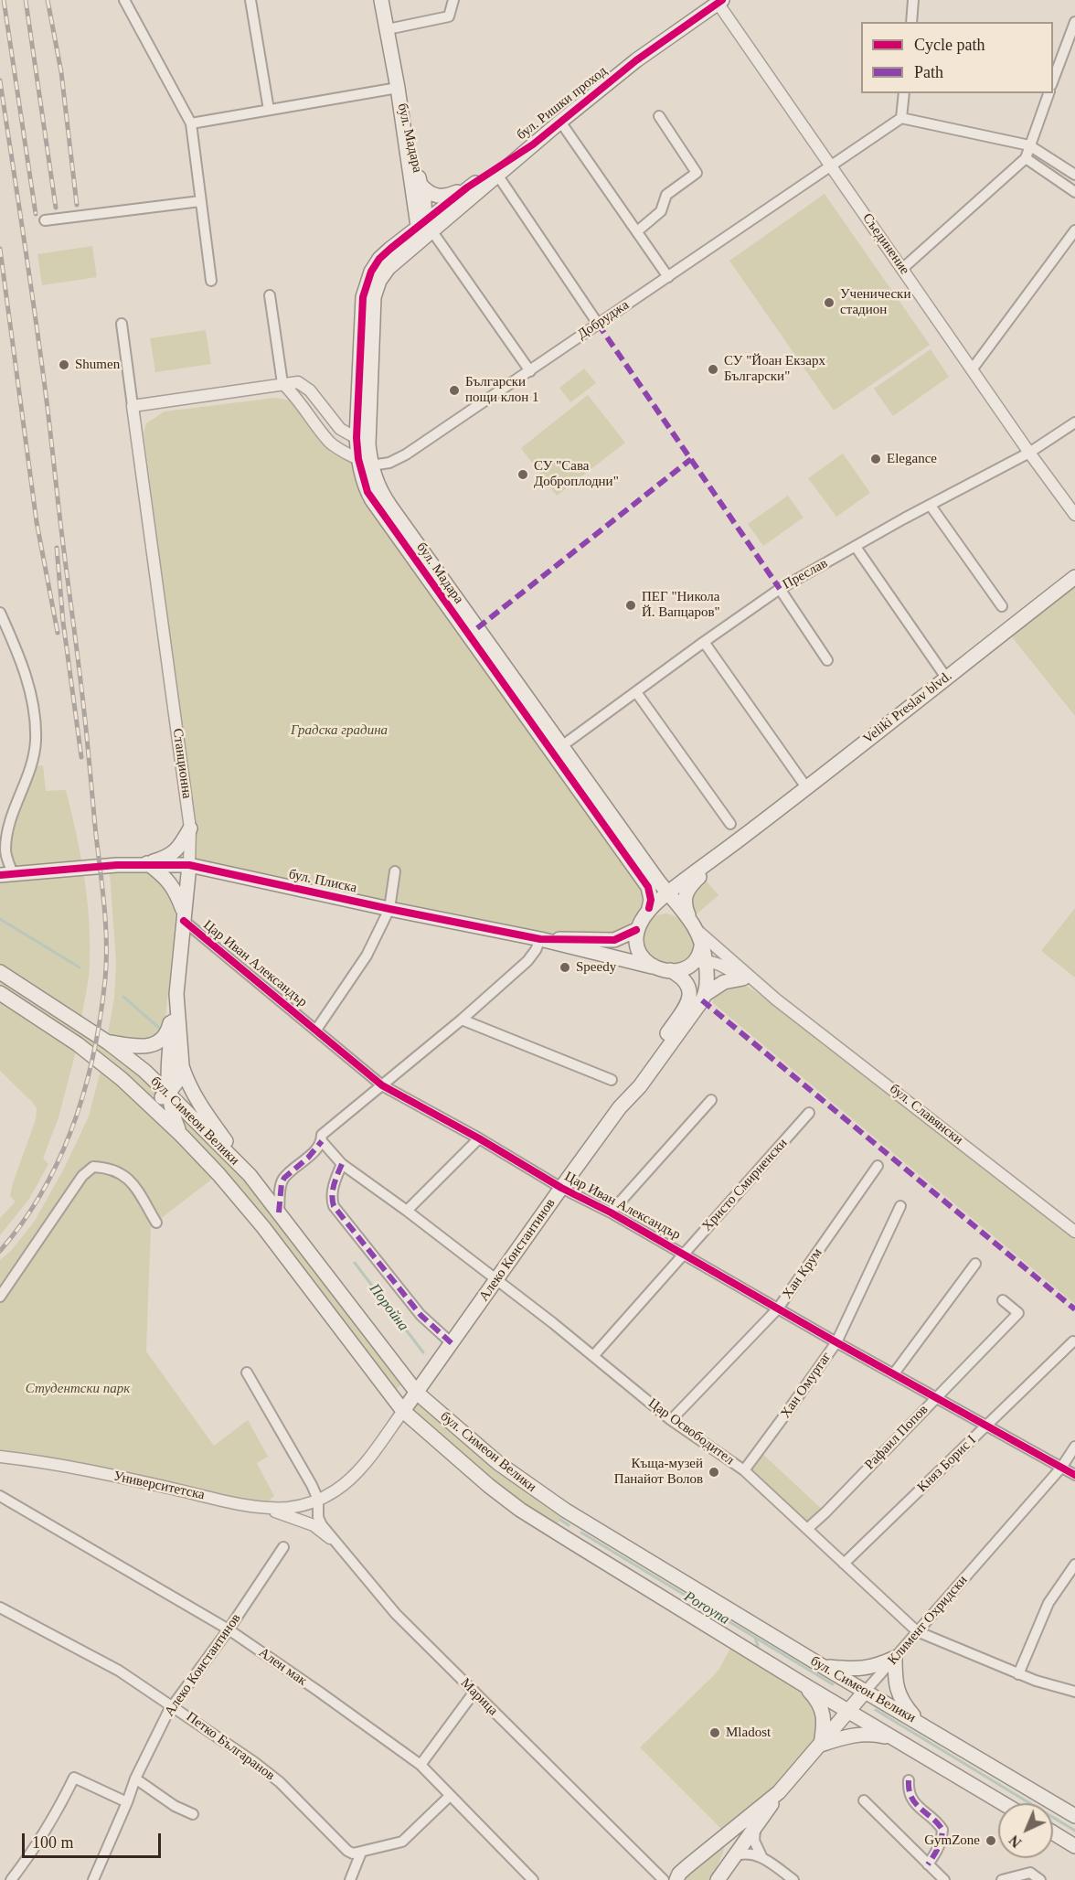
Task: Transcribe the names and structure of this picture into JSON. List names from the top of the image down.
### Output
{
  "streets": {
    "main road": [
      "бул. Ришки проход",
      "бул. Мадара",
      "Veliki Preslav blvd.",
      "Станционна",
      "бул. Плиска",
      "бул. Симеон Велики",
      "Алеко Константинов",
      "Климент Охридски"
    ],
    "street": [
      "Съединение",
      "Добруджа",
      "Преслав",
      "Цар Иван Александър",
      "бул. Славянски",
      "Христо Смирненски",
      "Хан Крум",
      "Хан Омуртаг",
      "Цар Освободител",
      "Рафаил Попов",
      "Княз Борис I",
      "Университетска",
      "Ален мак",
      "Марица",
      "Петко Българанов"
    ]
  },
  "crossings": [
    ["бул. Ришки проход", "бул. Мадара"],
    ["бул. Ришки проход", "Съединение"],
    ["бул. Мадара", "Добруджа"],
    ["бул. Мадара", "Преслав"],
    ["бул. Мадара", "Veliki Preslav blvd."],
    ["бул. Мадара", "бул. Плиска"],
    ["бул. Мадара", "бул. Славянски"],
    ["бул. Мадара", "Алеко Константинов"],
    ["Съединение", "Добруджа"],
    ["Съединение", "Преслав"],
    ["Veliki Preslav blvd.", "бул. Плиска"],
    ["Veliki Preslav blvd.", "бул. Славянски"],
    ["Veliki Preslav blvd.", "Алеко Константинов"],
    ["Станционна", "бул. Плиска"],
    ["Станционна", "Цар Иван Александър"],
    ["Станционна", "бул. Симеон Велики"],
    ["бул. Плиска", "бул. Славянски"],
    ["бул. Плиска", "Алеко Константинов"],
    ["Цар Иван Александър", "Христо Смирненски"],
    ["Цар Иван Александър", "Алеко Константинов"],
    ["Цар Иван Александър", "Хан Крум"],
    ["Цар Иван Александър", "Хан Омуртаг"],
    ["Цар Иван Александър", "Рафаил Попов"],
    ["Цар Иван Александър", "Княз Борис I"],
    ["Цар Иван Александър", "Климент Охридски"],
    ["бул. Славянски", "Алеко Константинов"],
    ["бул. Симеон Велики", "Алеко Константинов"],
    ["бул. Симеон Велики", "Климент Охридски"],
    ["Христо Смирненски", "Цар Освободител"],
    ["Алеко Константинов", "Цар Освободител"],
    ["Алеко Константинов", "Ален мак"],
    ["Алеко Константинов", "Петко Българанов"],
    ["Хан Крум", "Цар Освободител"],
    ["Хан Омуртаг", "Цар Освободител"],
    ["Цар Освободител", "Рафаил Попов"],
    ["Цар Освободител", "Княз Борис I"],
    ["Цар Освободител", "Климент Охридски"],
    ["Университетска", "Марица"]
  ],
  "water": ["Поройна", "Poroyna"],
  "parks": ["Градска градина", "Студентски парк"],
  "places": [
    "Ученически стадион",
    "Shumen",
    "СУ \"Йоан Екзарх Български\"",
    "Български пощи клон 1",
    "Elegance",
    "СУ \"Сава Доброплодни\"",
    "ПЕГ \"Никола Й. Вапцаров\"",
    "Speedy",
    "Къща-музей Панайот Волов",
    "Mladost",
    "GymZone"
  ],
  "legend": ["Cycle path", "Path"],
  "scale_bar": "100 m",
  "north": "bottom left"
}
